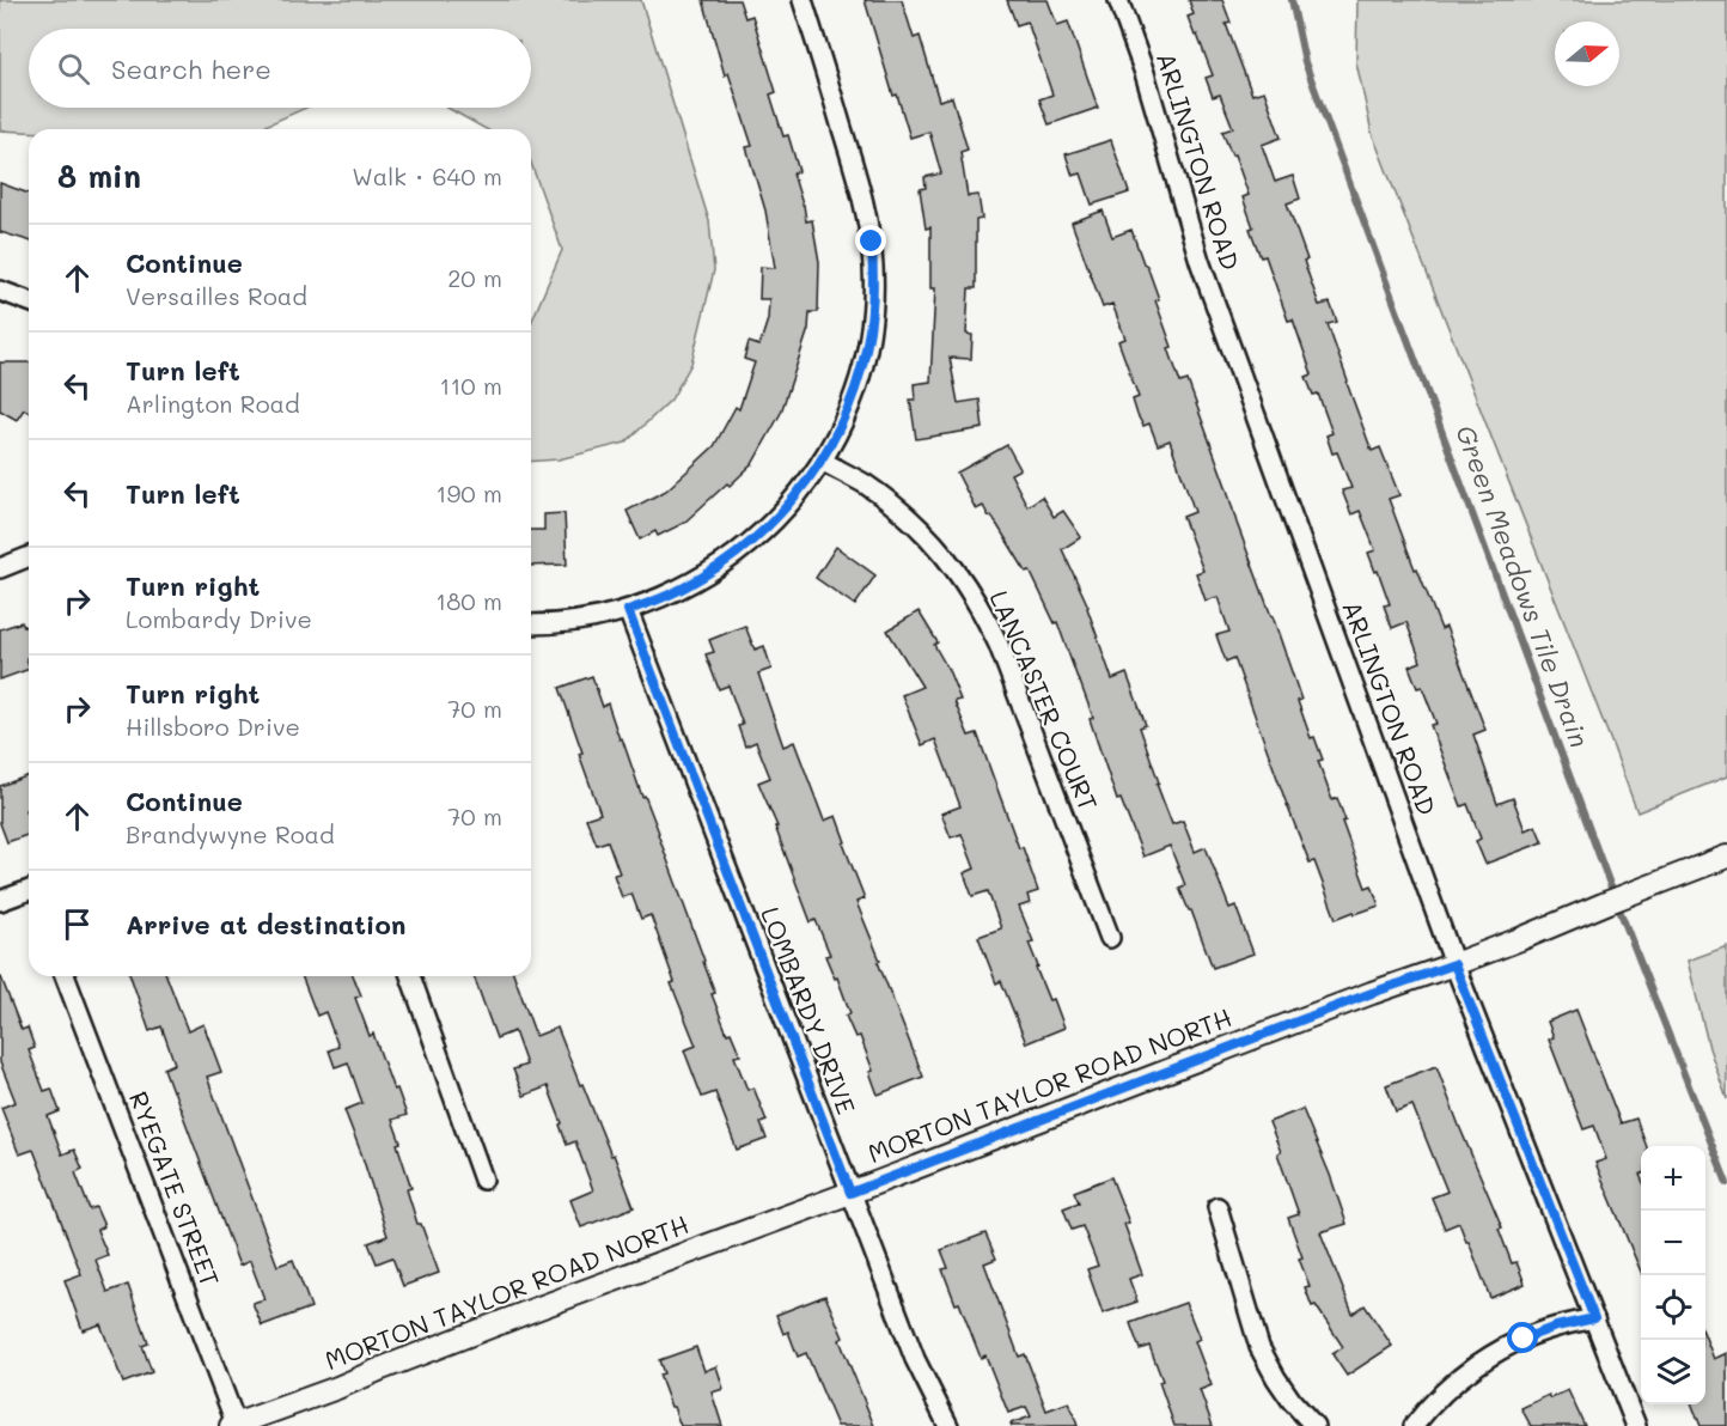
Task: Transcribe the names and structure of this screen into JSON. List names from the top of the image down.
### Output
{
  "streets": {
    "street": [
      "ARLINGTON ROAD",
      "LANCASTER COURT",
      "LOMBARDY DRIVE",
      "MORTON TAYLOR ROAD NORTH",
      "RYEGATE STREET"
    ]
  },
  "crossings": [
    ["ARLINGTON ROAD", "MORTON TAYLOR ROAD NORTH"],
    ["LOMBARDY DRIVE", "MORTON TAYLOR ROAD NORTH"],
    ["MORTON TAYLOR ROAD NORTH", "RYEGATE STREET"]
  ],
  "water": ["Green Meadows Tile Drain"],
  "north": "right",
  "page": {
    "search": "Search here",
    "heading": ["8 min", "Walk · 640 m"],
    "list": [
      ["Continue", "Versailles Road", "20 m"],
      ["Turn left", "Arlington Road", "110 m"],
      ["Turn left", "190 m"],
      ["Turn right", "Lombardy Drive", "180 m"],
      ["Turn right", "Hillsboro Drive", "70 m"],
      ["Continue", "Brandywyne Road", "70 m"],
      "Arrive at destination"
    ],
    "map_buttons": ["+", "−"]
  }
}
